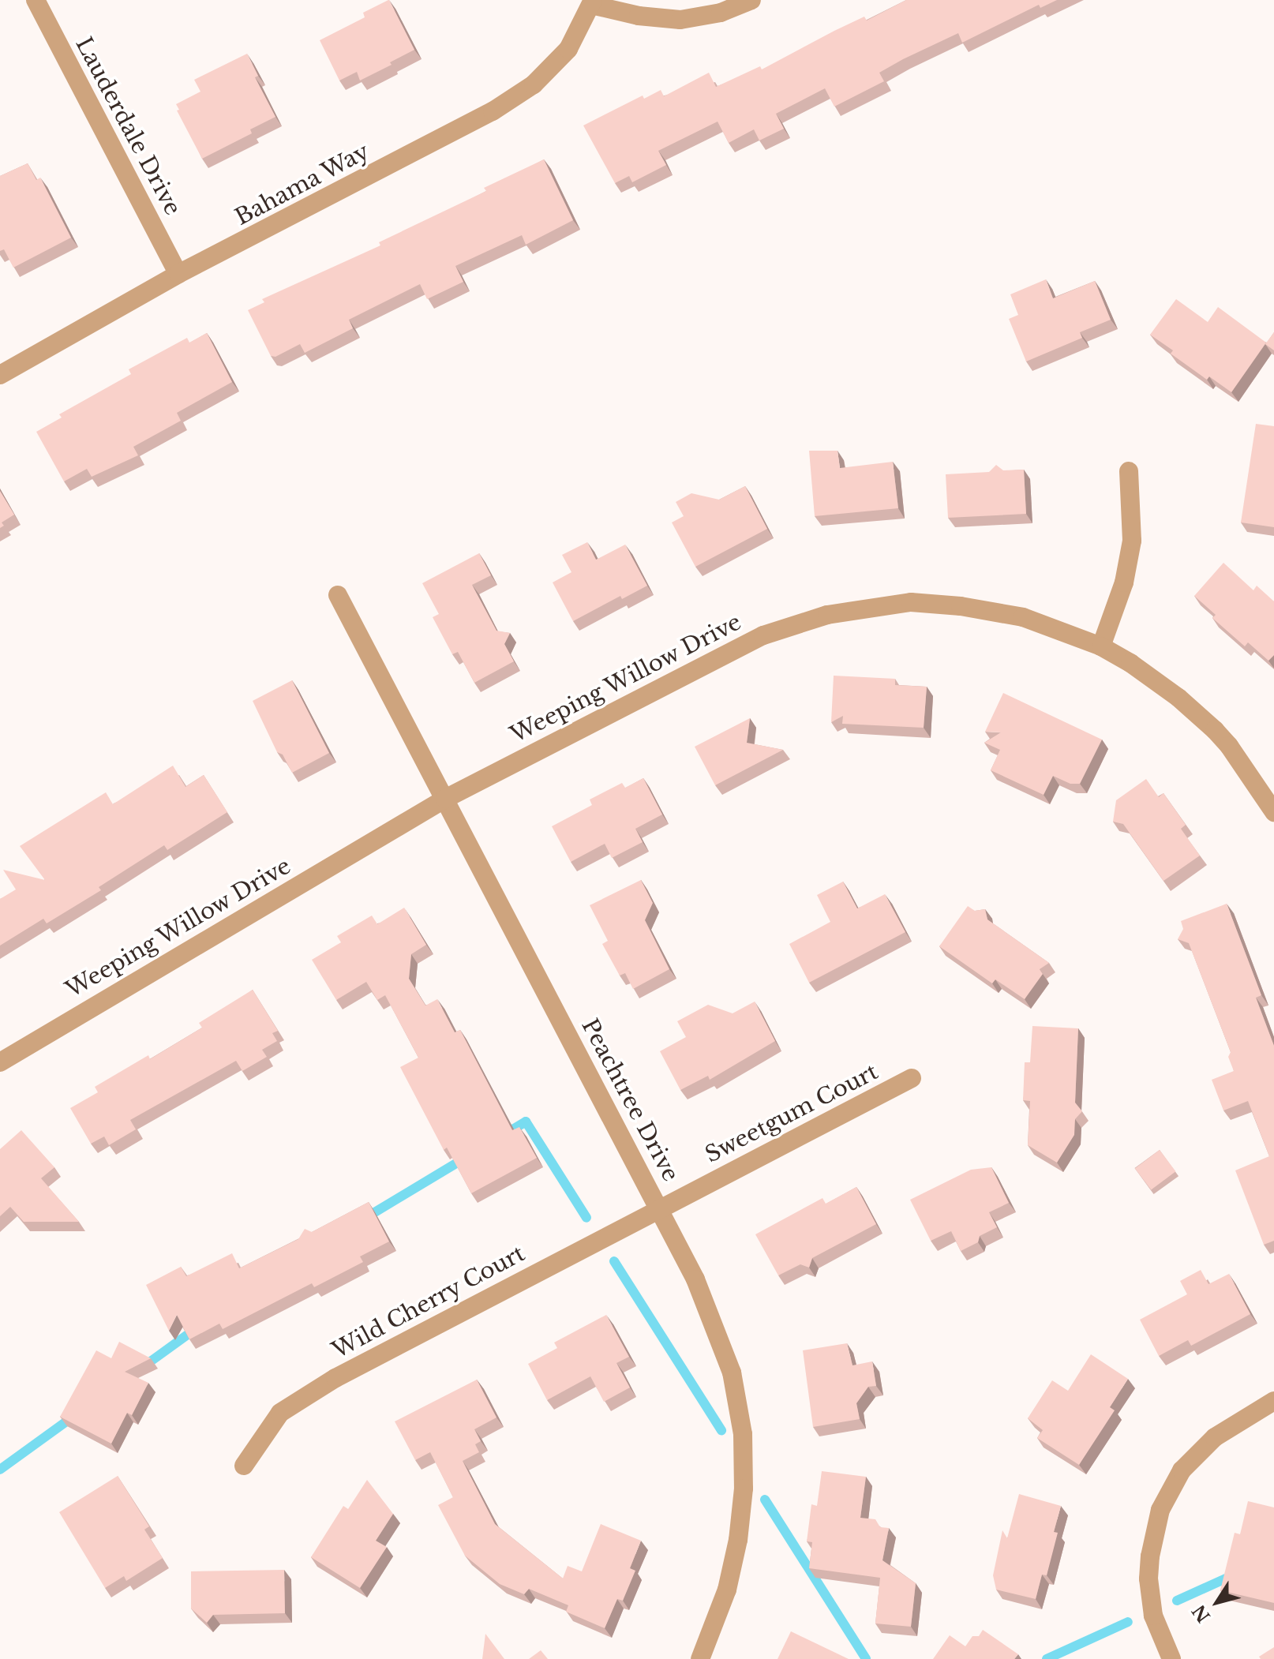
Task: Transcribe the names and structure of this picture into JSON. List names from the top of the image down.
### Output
{
  "streets": {
    "street": [
      "Lauderdale Drive",
      "Bahama Way",
      "Weeping Willow Drive",
      "Peachtree Drive",
      "Sweetgum Court",
      "Wild Cherry Court"
    ]
  },
  "crossings": [
    ["Lauderdale Drive", "Bahama Way"],
    ["Weeping Willow Drive", "Peachtree Drive"],
    ["Peachtree Drive", "Sweetgum Court"],
    ["Peachtree Drive", "Wild Cherry Court"],
    ["Sweetgum Court", "Wild Cherry Court"]
  ],
  "north": "bottom left"
}
